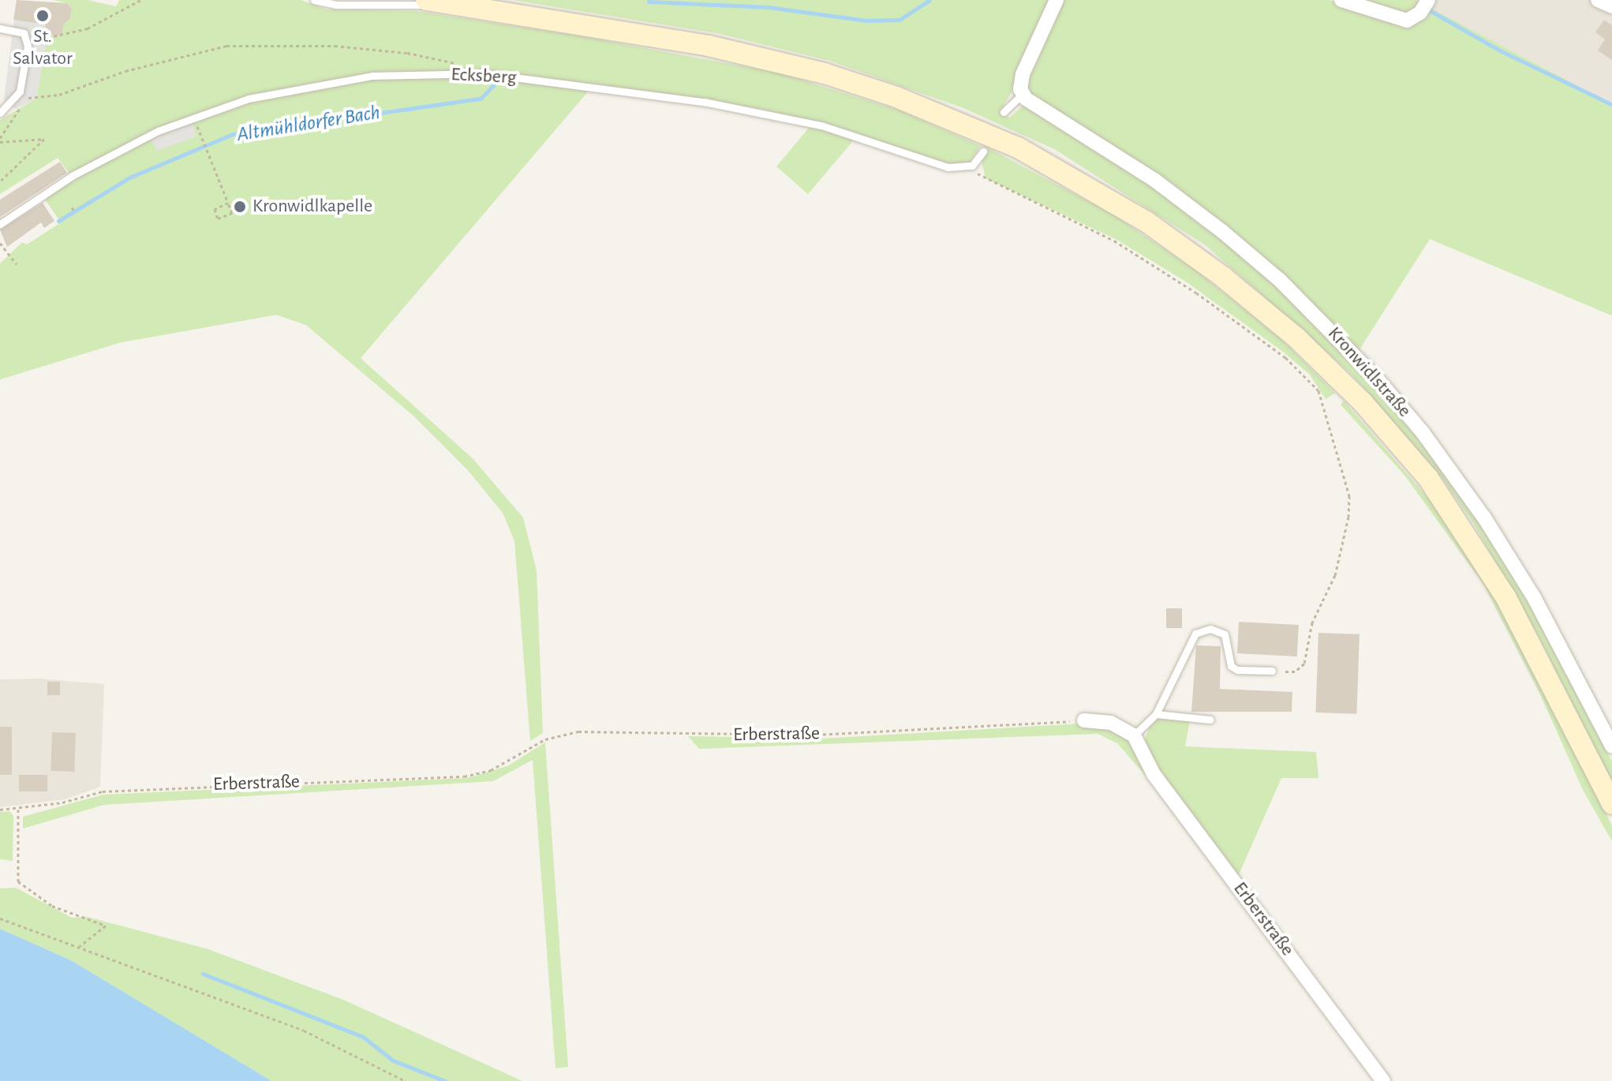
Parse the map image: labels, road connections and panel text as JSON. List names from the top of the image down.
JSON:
{
  "streets": {
    "street": ["Kronwidlstraße", "Erberstraße"],
    "lane": ["Ecksberg"]
  },
  "water": ["Altmühldorfer Bach"],
  "places": ["St. Salvator", "Kronwidlkapelle"]
}
